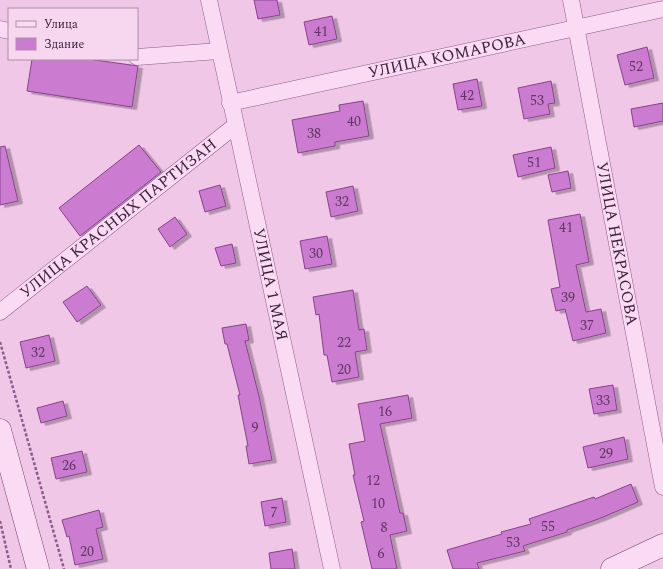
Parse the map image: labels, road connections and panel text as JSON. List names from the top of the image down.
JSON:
{
  "streets": {
    "street": [
      "УЛИЦА КОМАРОВА",
      "УЛИЦА КРАСНЫХ ПАРТИЗАН",
      "УЛИЦА НЕКРАСОВА",
      "УЛИЦА 1 МАЯ"
    ]
  },
  "crossings": [
    ["УЛИЦА КОМАРОВА", "УЛИЦА НЕКРАСОВА"],
    ["УЛИЦА КОМАРОВА", "УЛИЦА 1 МАЯ"],
    ["УЛИЦА КРАСНЫХ ПАРТИЗАН", "УЛИЦА 1 МАЯ"]
  ],
  "house_numbers": [
    "41",
    "52",
    "42",
    "53",
    "40",
    "38",
    "51",
    "32",
    "41",
    "30",
    "39",
    "37",
    "22",
    "32",
    "20",
    "33",
    "16",
    "9",
    "29",
    "26",
    "12",
    "10",
    "7",
    "55",
    "8",
    "53",
    "20",
    "6"
  ],
  "legend": ["Улица", "Здание"]
}
